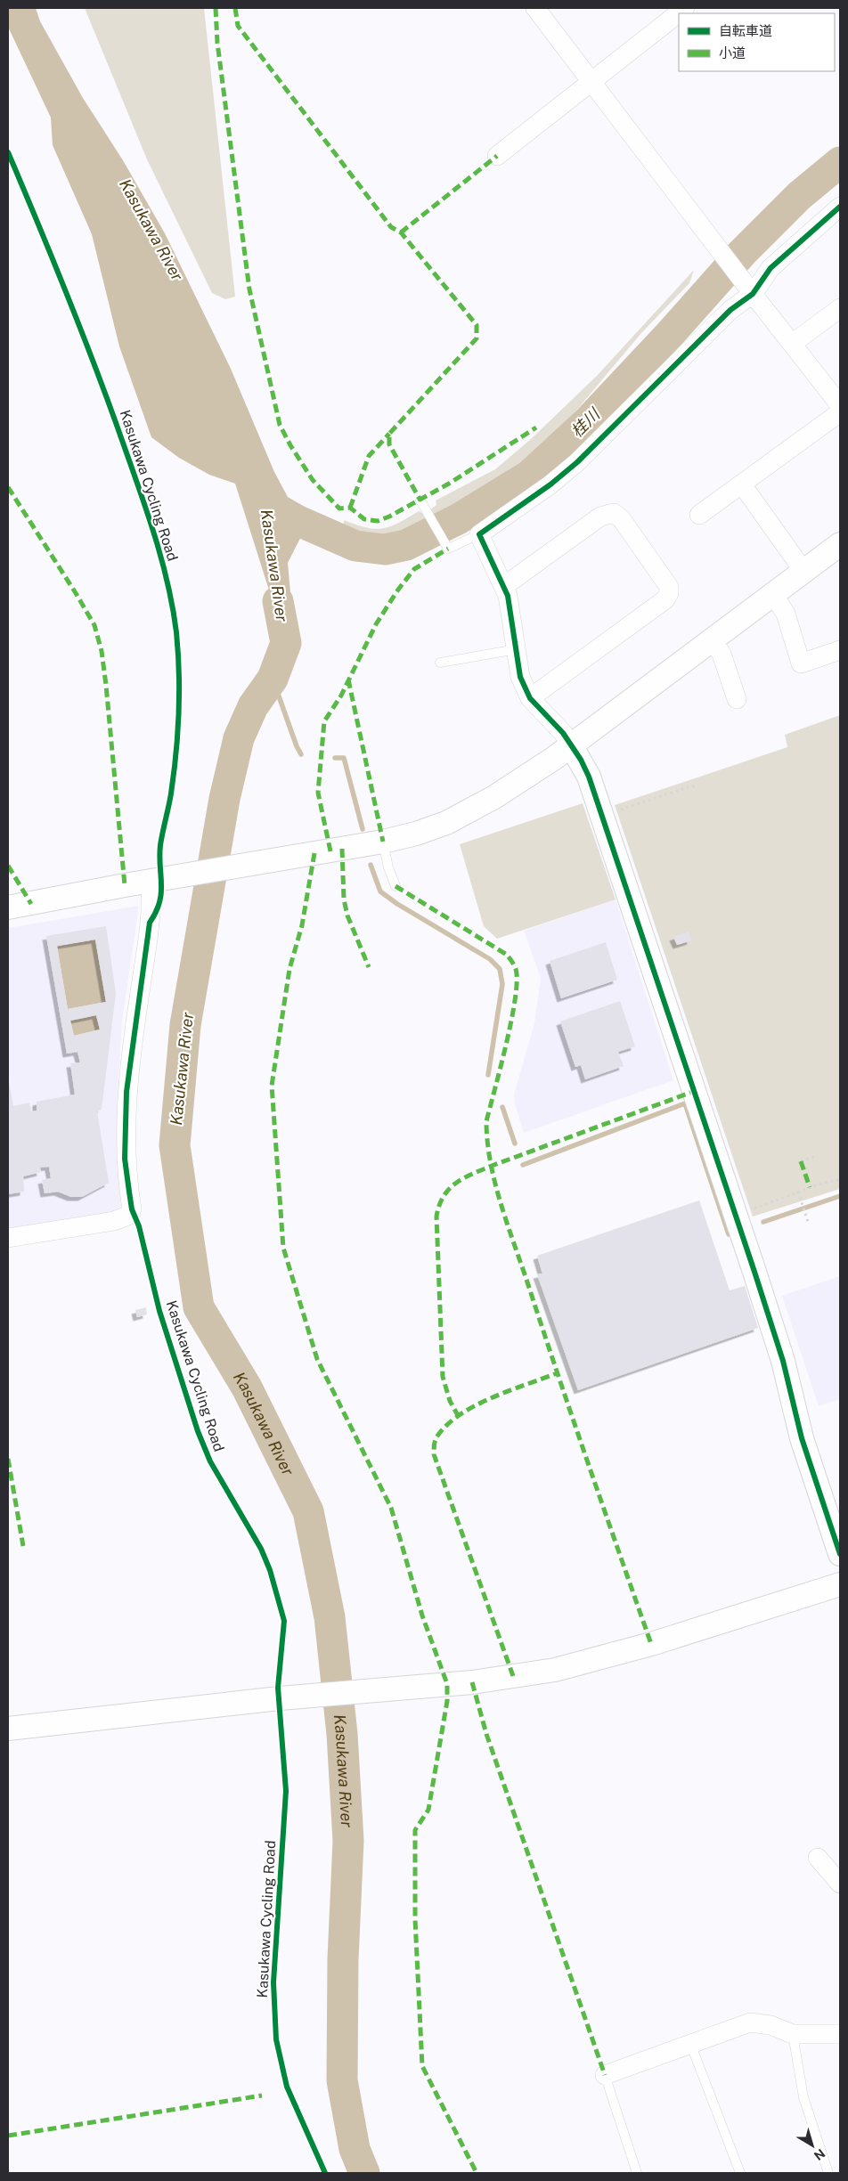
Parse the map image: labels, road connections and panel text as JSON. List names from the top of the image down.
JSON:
{
  "streets": {
    "cycle path": ["Kasukawa Cycling Road"]
  },
  "water": ["Kasukawa River", "桂川"],
  "legend": ["自転車道", "小道"],
  "north": "bottom right"
}
